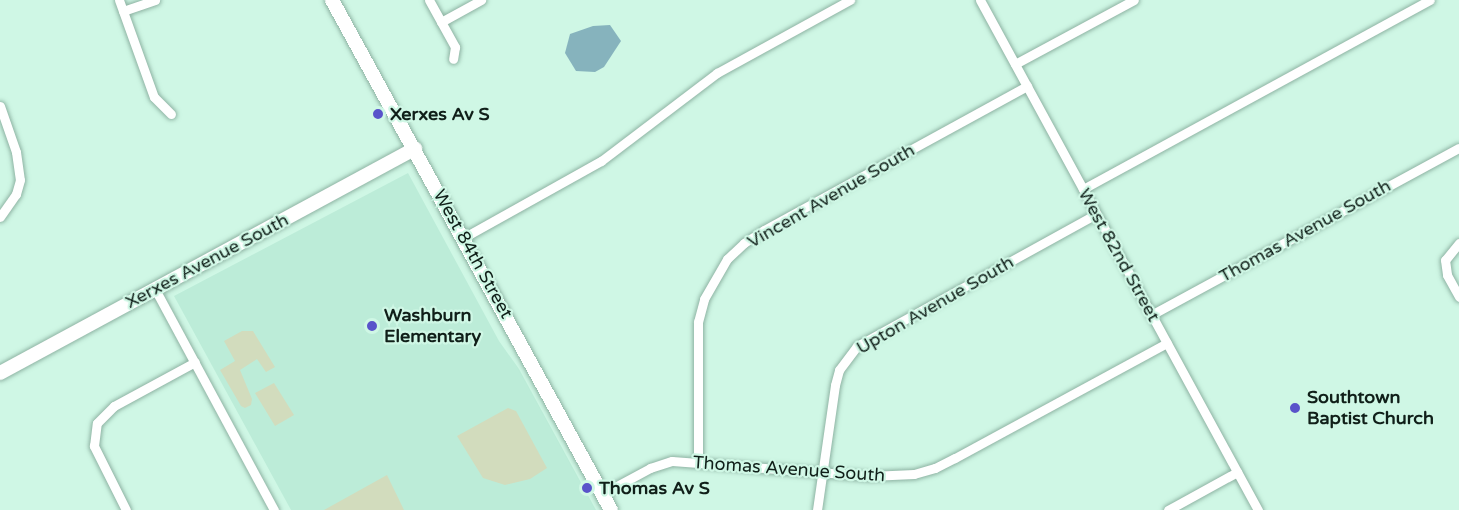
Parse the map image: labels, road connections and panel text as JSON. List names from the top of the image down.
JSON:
{
  "streets": {
    "street": [
      "Vincent Avenue South",
      "Thomas Avenue South",
      "West 84th Street",
      "West 82nd Street",
      "Xerxes Avenue South",
      "Upton Avenue South"
    ]
  },
  "crossings": [
    ["Vincent Avenue South", "Thomas Avenue South"],
    ["Vincent Avenue South", "West 82nd Street"],
    ["Thomas Avenue South", "West 84th Street"],
    ["Thomas Avenue South", "West 82nd Street"],
    ["Thomas Avenue South", "Upton Avenue South"],
    ["West 84th Street", "Xerxes Avenue South"],
    ["West 82nd Street", "Upton Avenue South"]
  ],
  "places": [
    "Xerxes Av S",
    "Washburn Elementary",
    "Southtown Baptist Church",
    "Thomas Av S"
  ]
}
